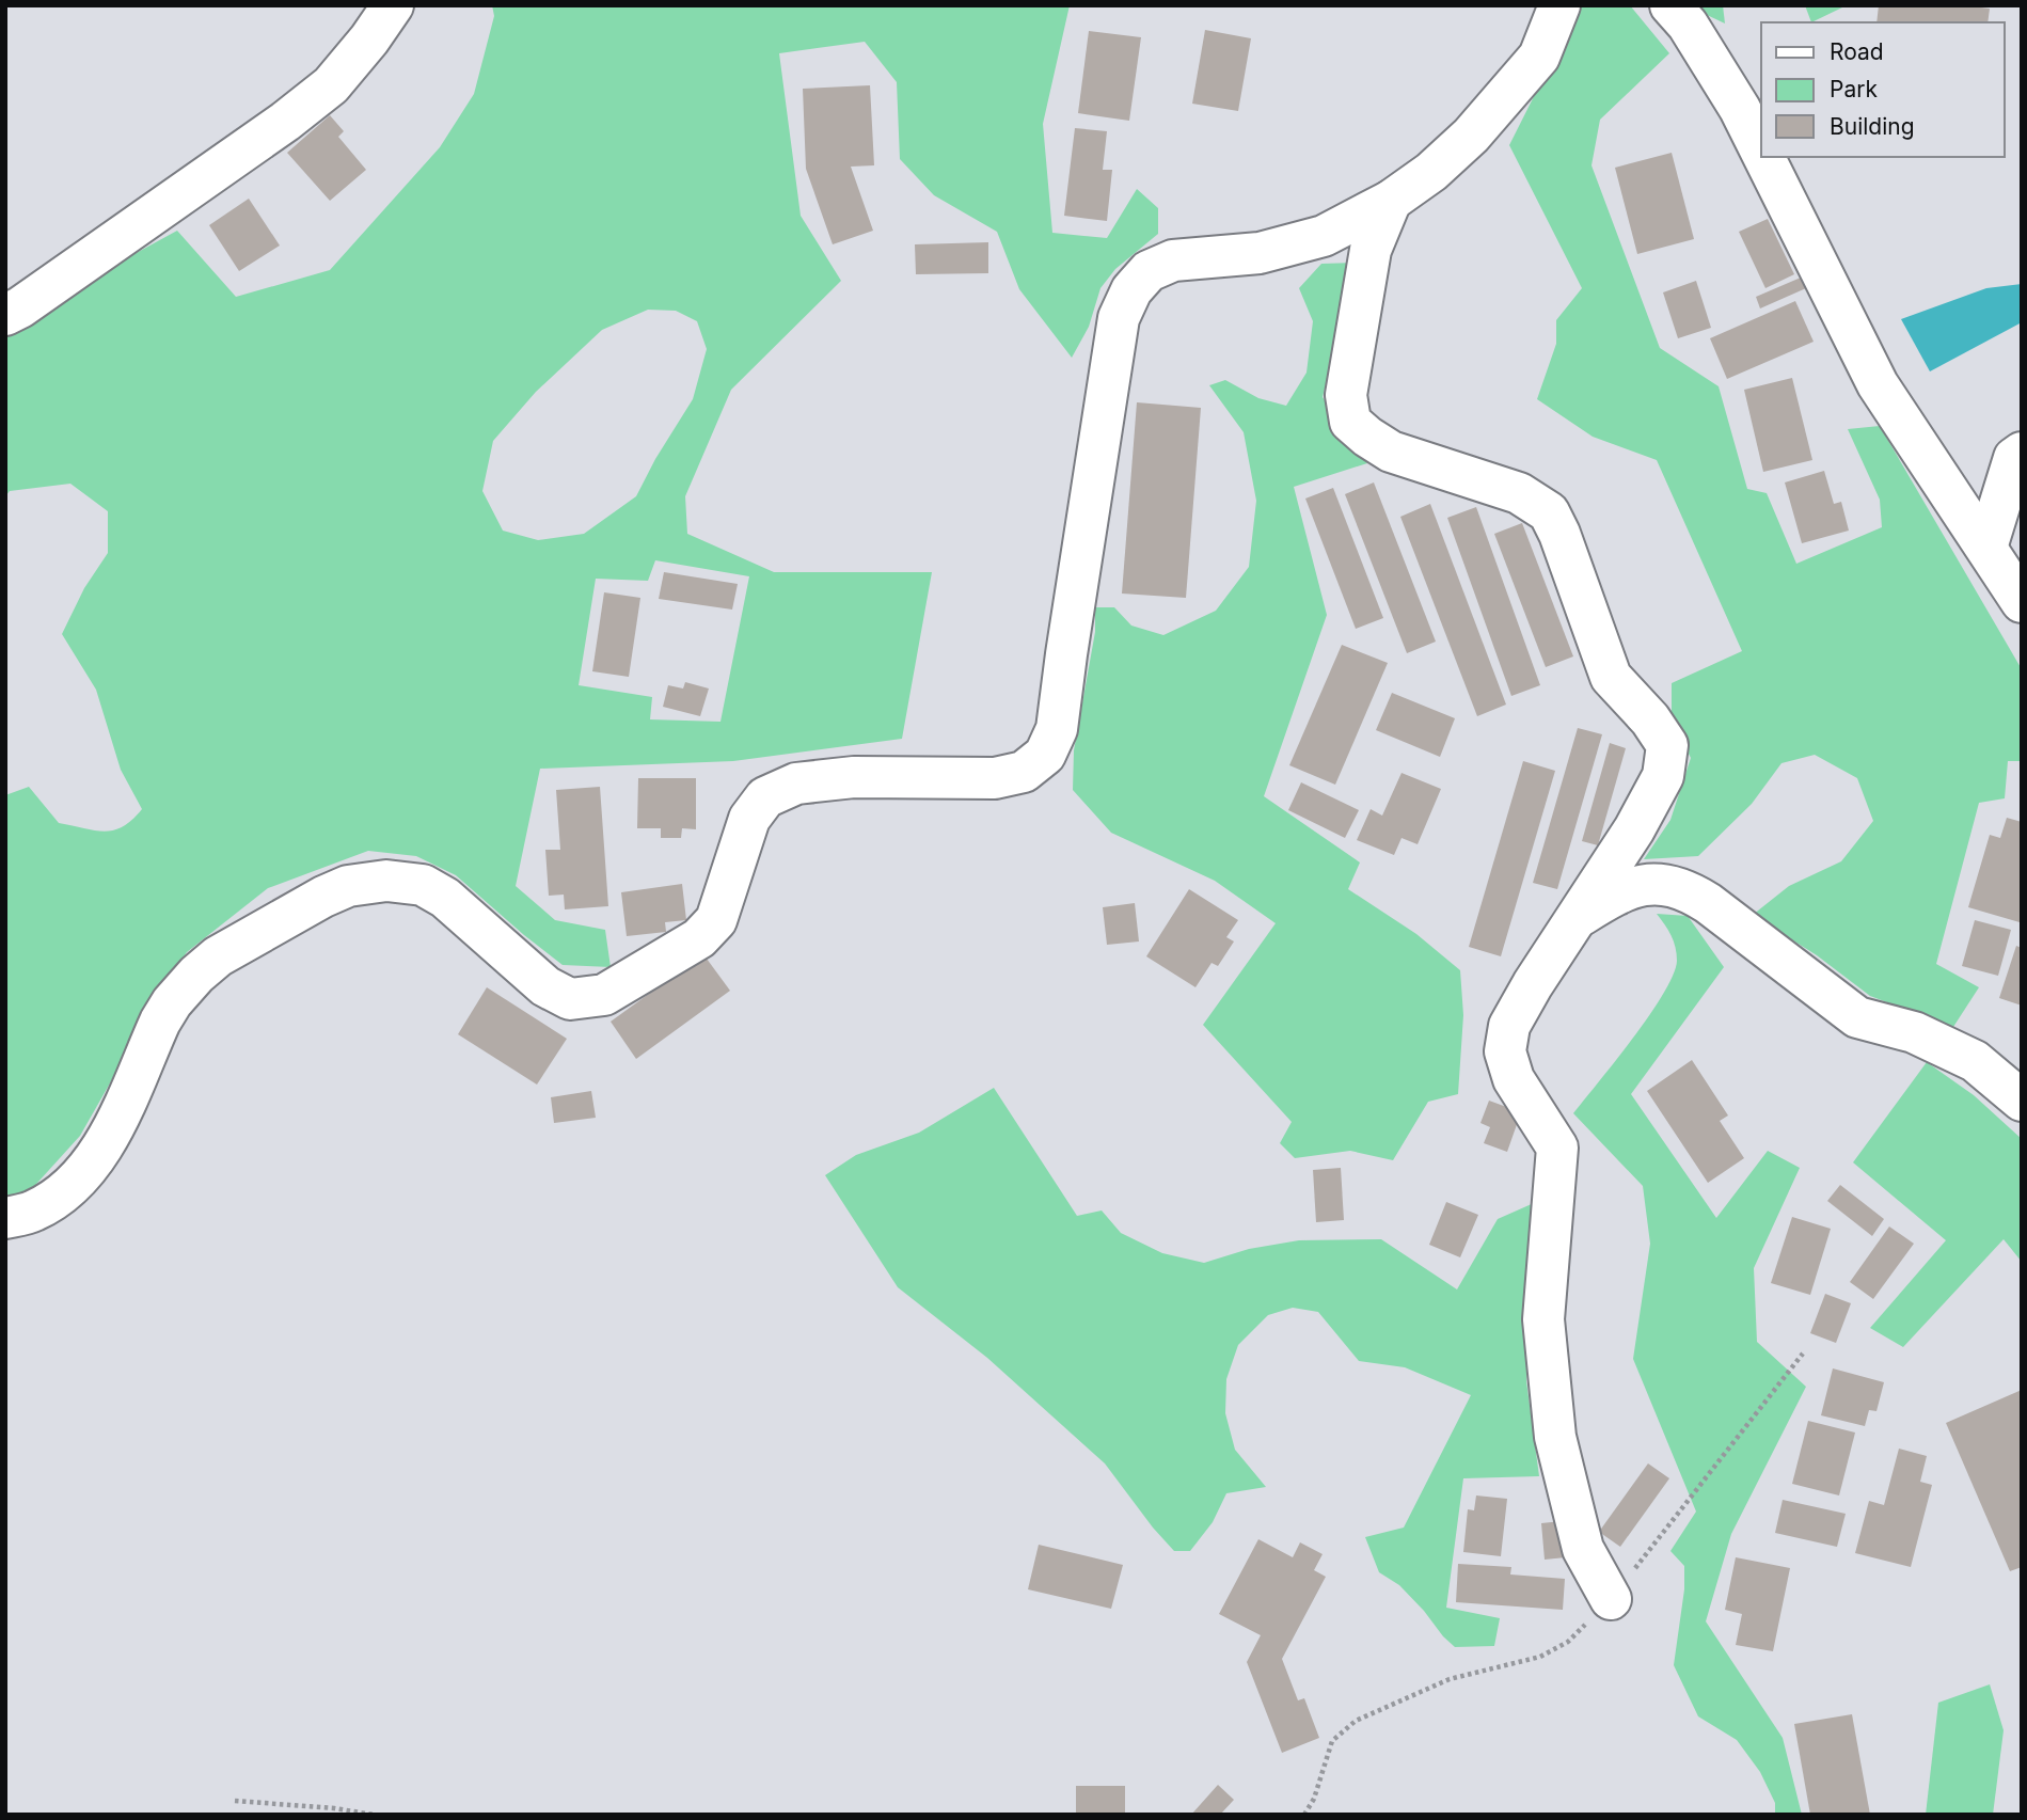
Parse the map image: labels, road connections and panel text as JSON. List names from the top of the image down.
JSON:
{
  "legend": ["Road", "Park", "Building"]
}
